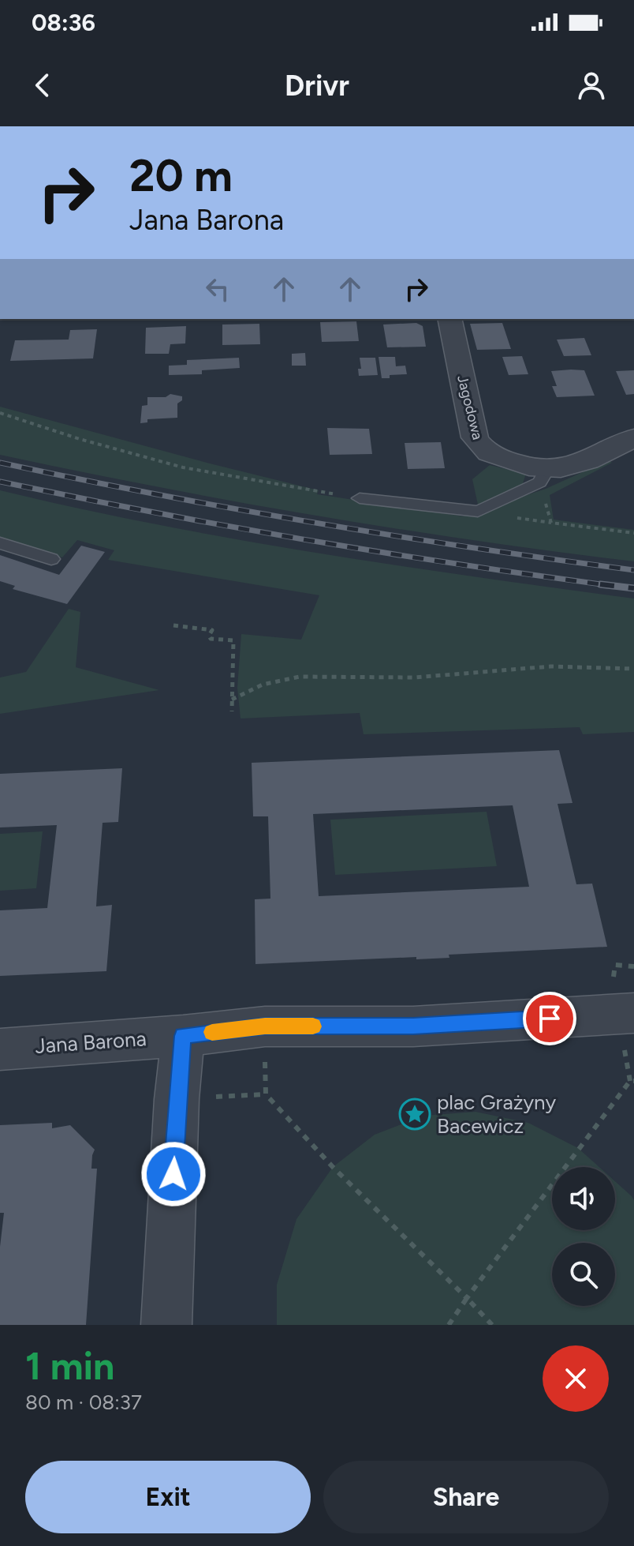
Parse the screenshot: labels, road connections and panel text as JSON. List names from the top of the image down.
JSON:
{
  "streets": {
    "street": ["Jagodowa", "Jana Barona"]
  },
  "places": {
    "place": ["plac Grażyny Bacewicz"]
  },
  "page": {
    "status": "08:36",
    "header": "Drivr",
    "turn": ["20 m", "Jana Barona"],
    "heading": ["1 min", "80 m · 08:37"],
    "buttons": ["Exit", "Share"]
  }
}
